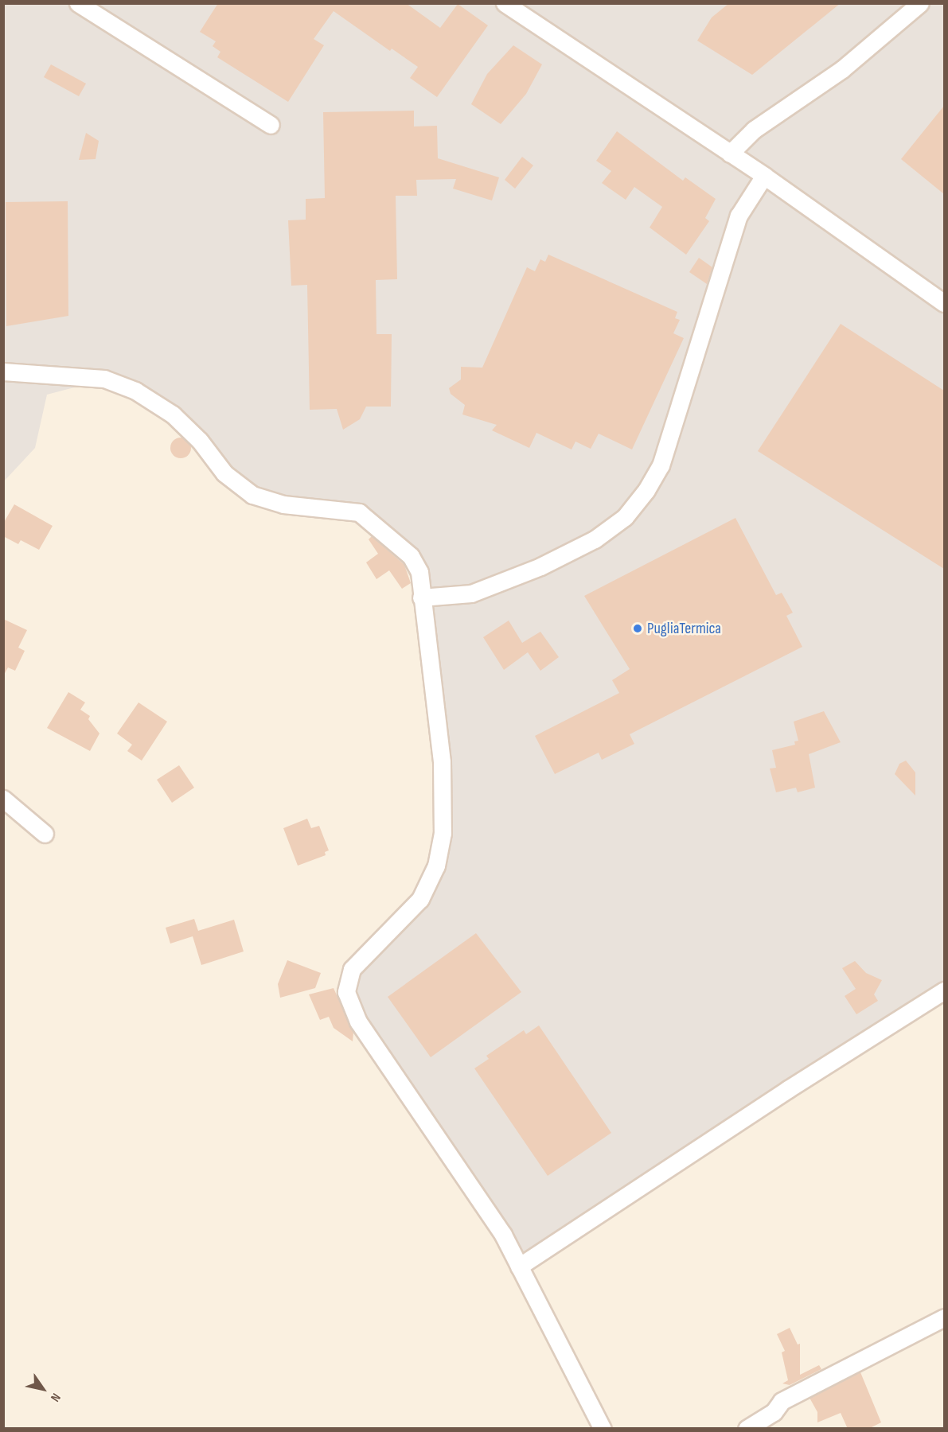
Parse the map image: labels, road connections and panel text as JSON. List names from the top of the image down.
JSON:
{
  "places": ["PugliaTermica"],
  "north": "bottom right"
}
